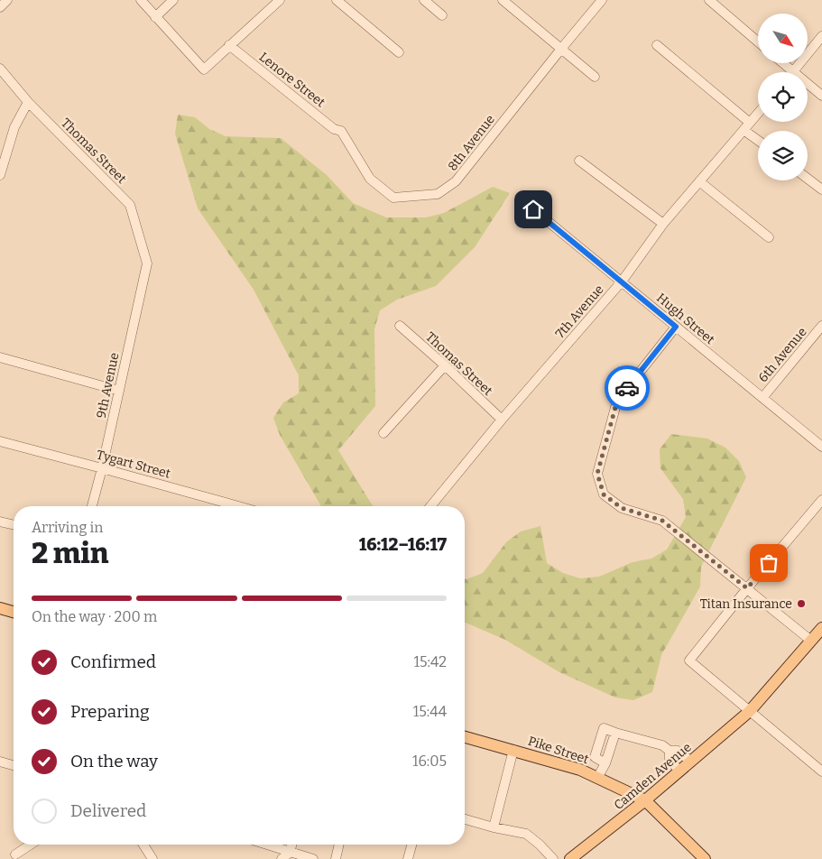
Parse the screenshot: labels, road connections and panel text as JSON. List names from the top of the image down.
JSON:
{
  "streets": {
    "main road": ["Pike Street", "Camden Avenue"],
    "street": [
      "Lenore Street",
      "8th Avenue",
      "Thomas Street",
      "7th Avenue",
      "Hugh Street",
      "6th Avenue",
      "9th Avenue",
      "Tygart Street"
    ]
  },
  "crossings": [
    ["Lenore Street", "8th Avenue"],
    ["Thomas Street", "7th Avenue"],
    ["Thomas Street", "9th Avenue"],
    ["7th Avenue", "Hugh Street"],
    ["Hugh Street", "6th Avenue"],
    ["9th Avenue", "Tygart Street"],
    ["Pike Street", "Camden Avenue"]
  ],
  "places": ["Titan Insurance"],
  "north": "bottom right",
  "page": {
    "heading": ["2 min", "Arriving in", "16:12–16:17"],
    "bar": "On the way · 200 m",
    "list": [
      ["Confirmed", "15:42"],
      ["Preparing", "15:44"],
      ["On the way", "16:05"],
      "Delivered"
    ]
  }
}
